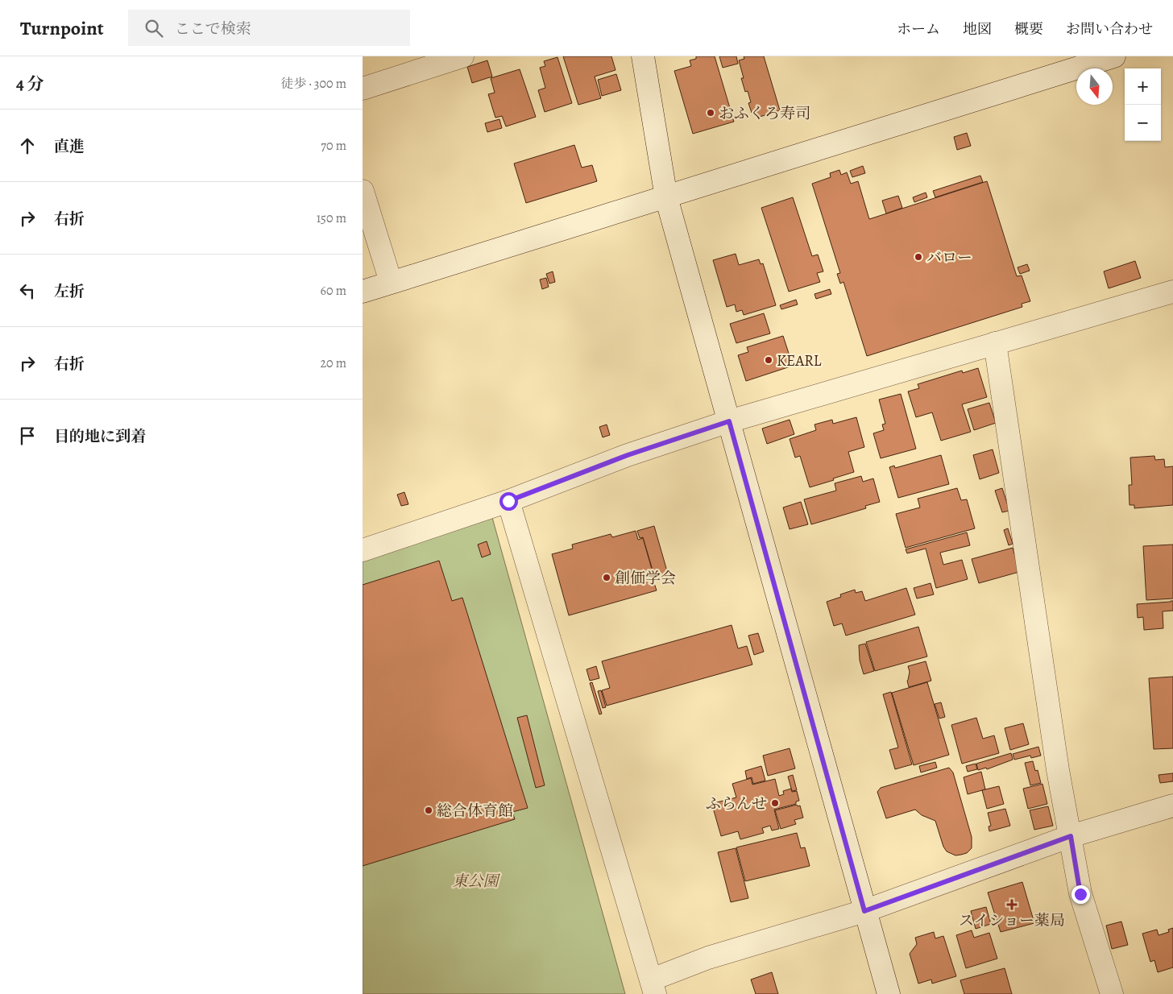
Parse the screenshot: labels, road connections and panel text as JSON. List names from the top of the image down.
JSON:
{
  "parks": ["東公園"],
  "places": {
    "other": [
      "おふくろ寿司",
      "バロー",
      "KEARL",
      "創価学会",
      "ふらんせ",
      "総合体育館"
    ],
    "health": ["スイショー薬局"]
  },
  "north": "bottom",
  "page": {
    "header": "Turnpoint",
    "search": "ここで検索",
    "nav": [
      "ホーム",
      "地図",
      "概要",
      "お問い合わせ"
    ],
    "heading": ["4 分", "徒歩 · 300 m"],
    "map_buttons": ["+", "−"],
    "list": [
      ["直進", "70 m"],
      ["右折", "150 m"],
      ["左折", "60 m"],
      ["右折", "20 m"],
      "目的地に到着"
    ]
  }
}
